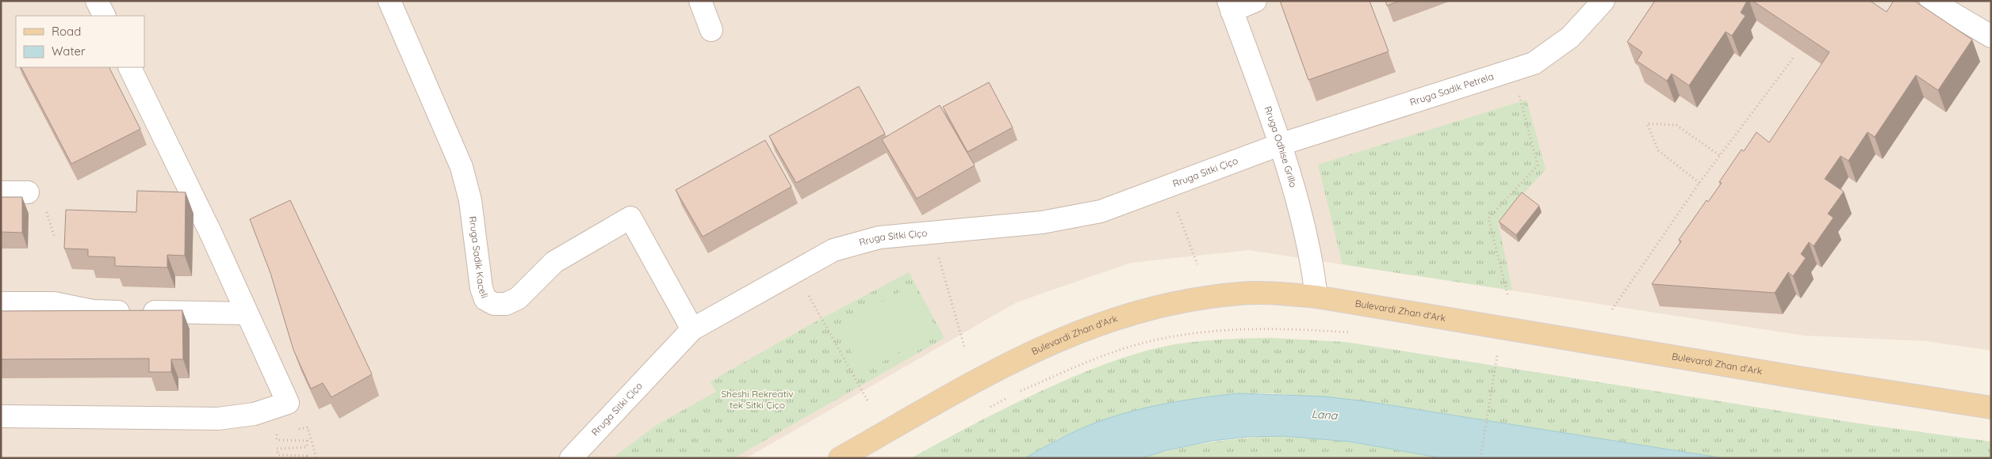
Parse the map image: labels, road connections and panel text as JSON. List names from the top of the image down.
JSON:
{
  "streets": {
    "main road": ["Bulevardi Zhan d'Ark"],
    "street": [
      "Rruga Sadik Petrela",
      "Rruga Odhise Grillo",
      "Rruga Sitki Çiço",
      "Rruga Sadik Kaceli"
    ]
  },
  "crossings": [
    ["Rruga Sadik Petrela", "Rruga Odhise Grillo"],
    ["Rruga Sadik Petrela", "Rruga Sitki Çiço"],
    ["Rruga Odhise Grillo", "Rruga Sitki Çiço"],
    ["Rruga Odhise Grillo", "Bulevardi Zhan d'Ark"],
    ["Rruga Sitki Çiço", "Rruga Sadik Kaceli"]
  ],
  "water": ["Lana"],
  "parks": ["Sheshi Rekreativ tek Sitki Çiço"],
  "legend": ["Road", "Water"]
}
